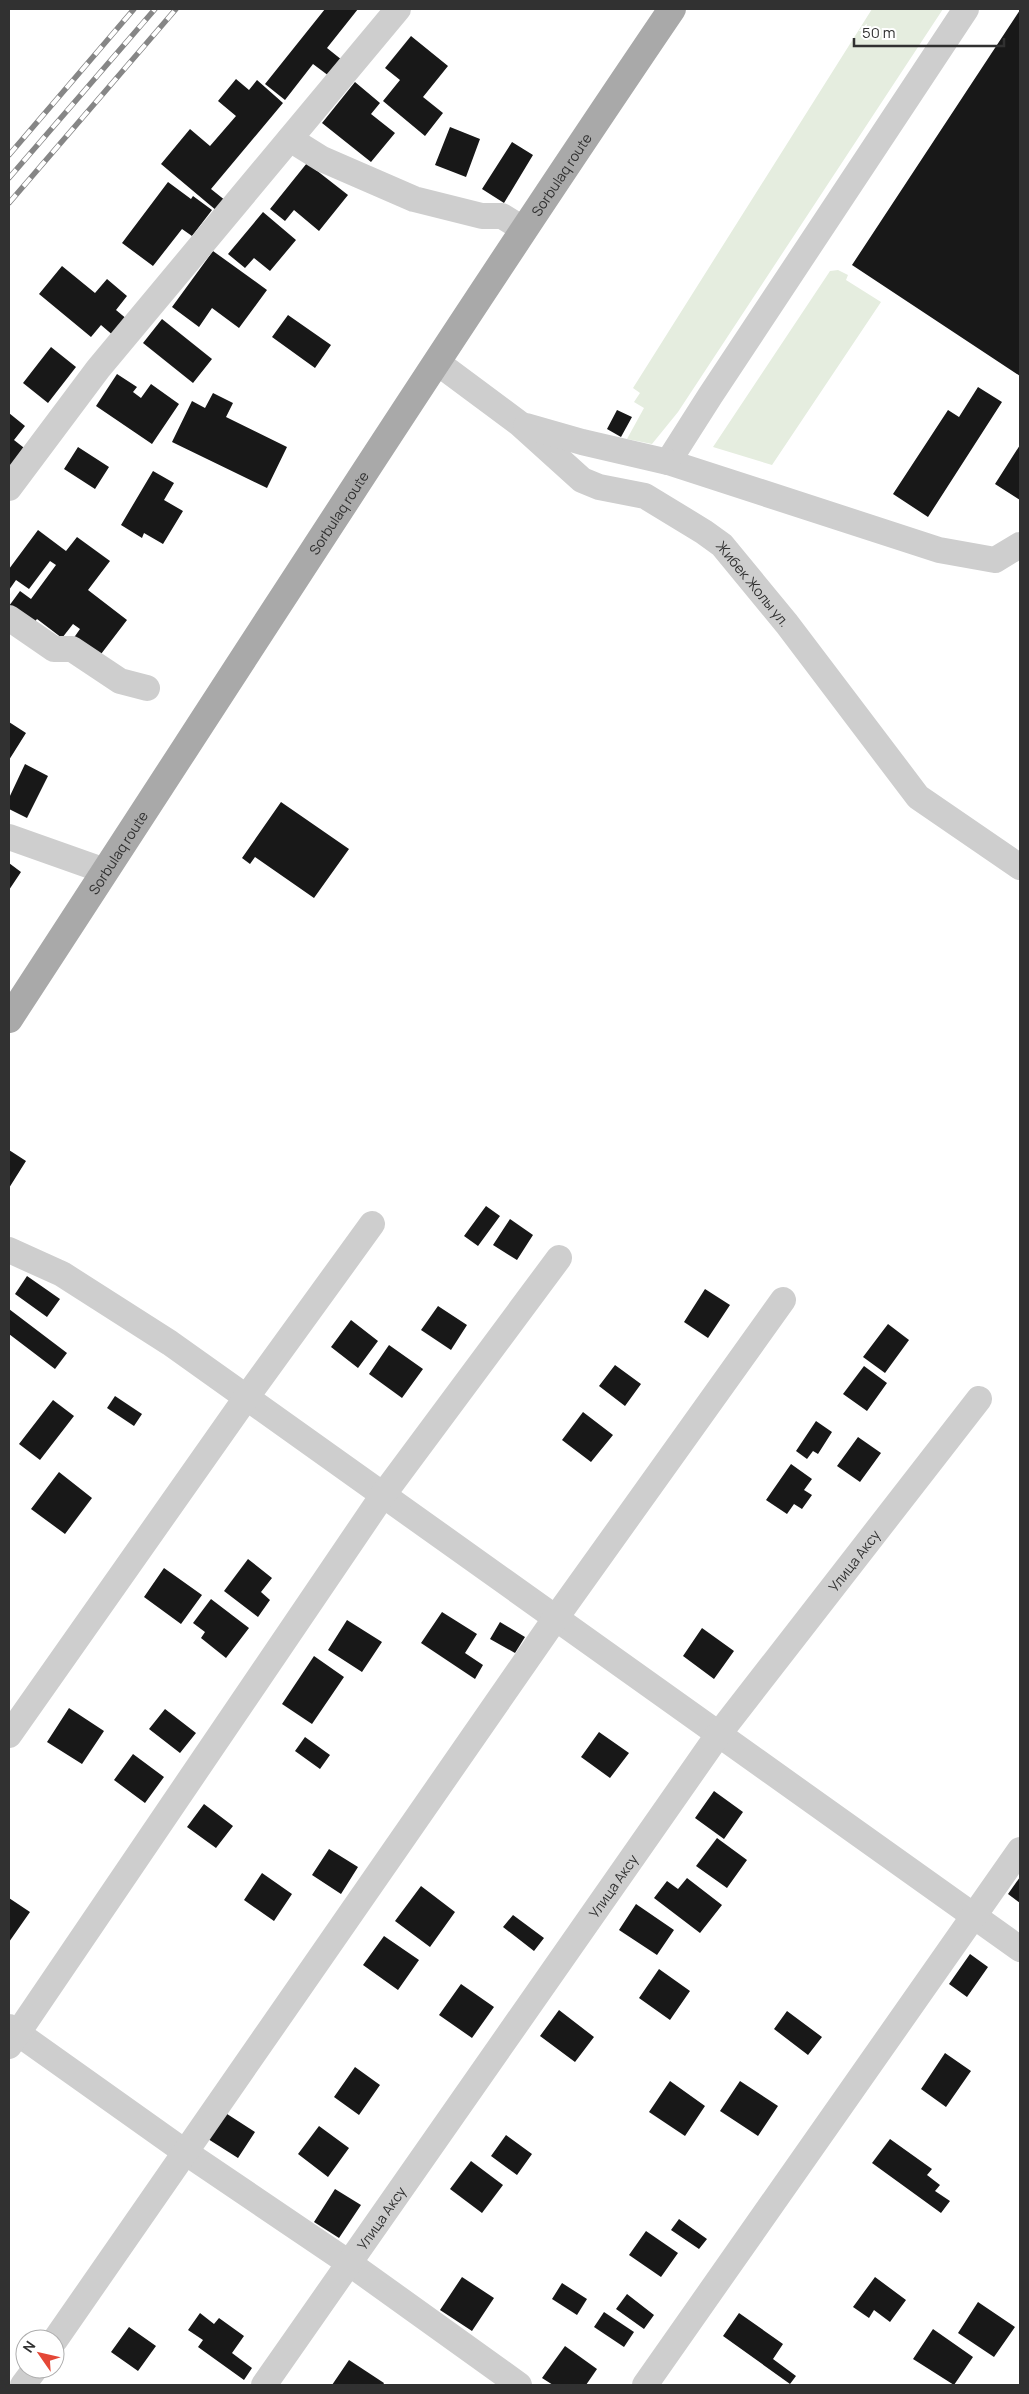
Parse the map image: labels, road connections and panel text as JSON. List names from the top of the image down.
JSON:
{
  "streets": {
    "main road": ["Sorbulaq route"],
    "street": ["Жибек Жолы ул.", "Улица Аксу"]
  },
  "crossings": [
    ["Sorbulaq route", "Жибек Жолы ул."]
  ],
  "scale_bar": "50 m",
  "north": "top left"
}
